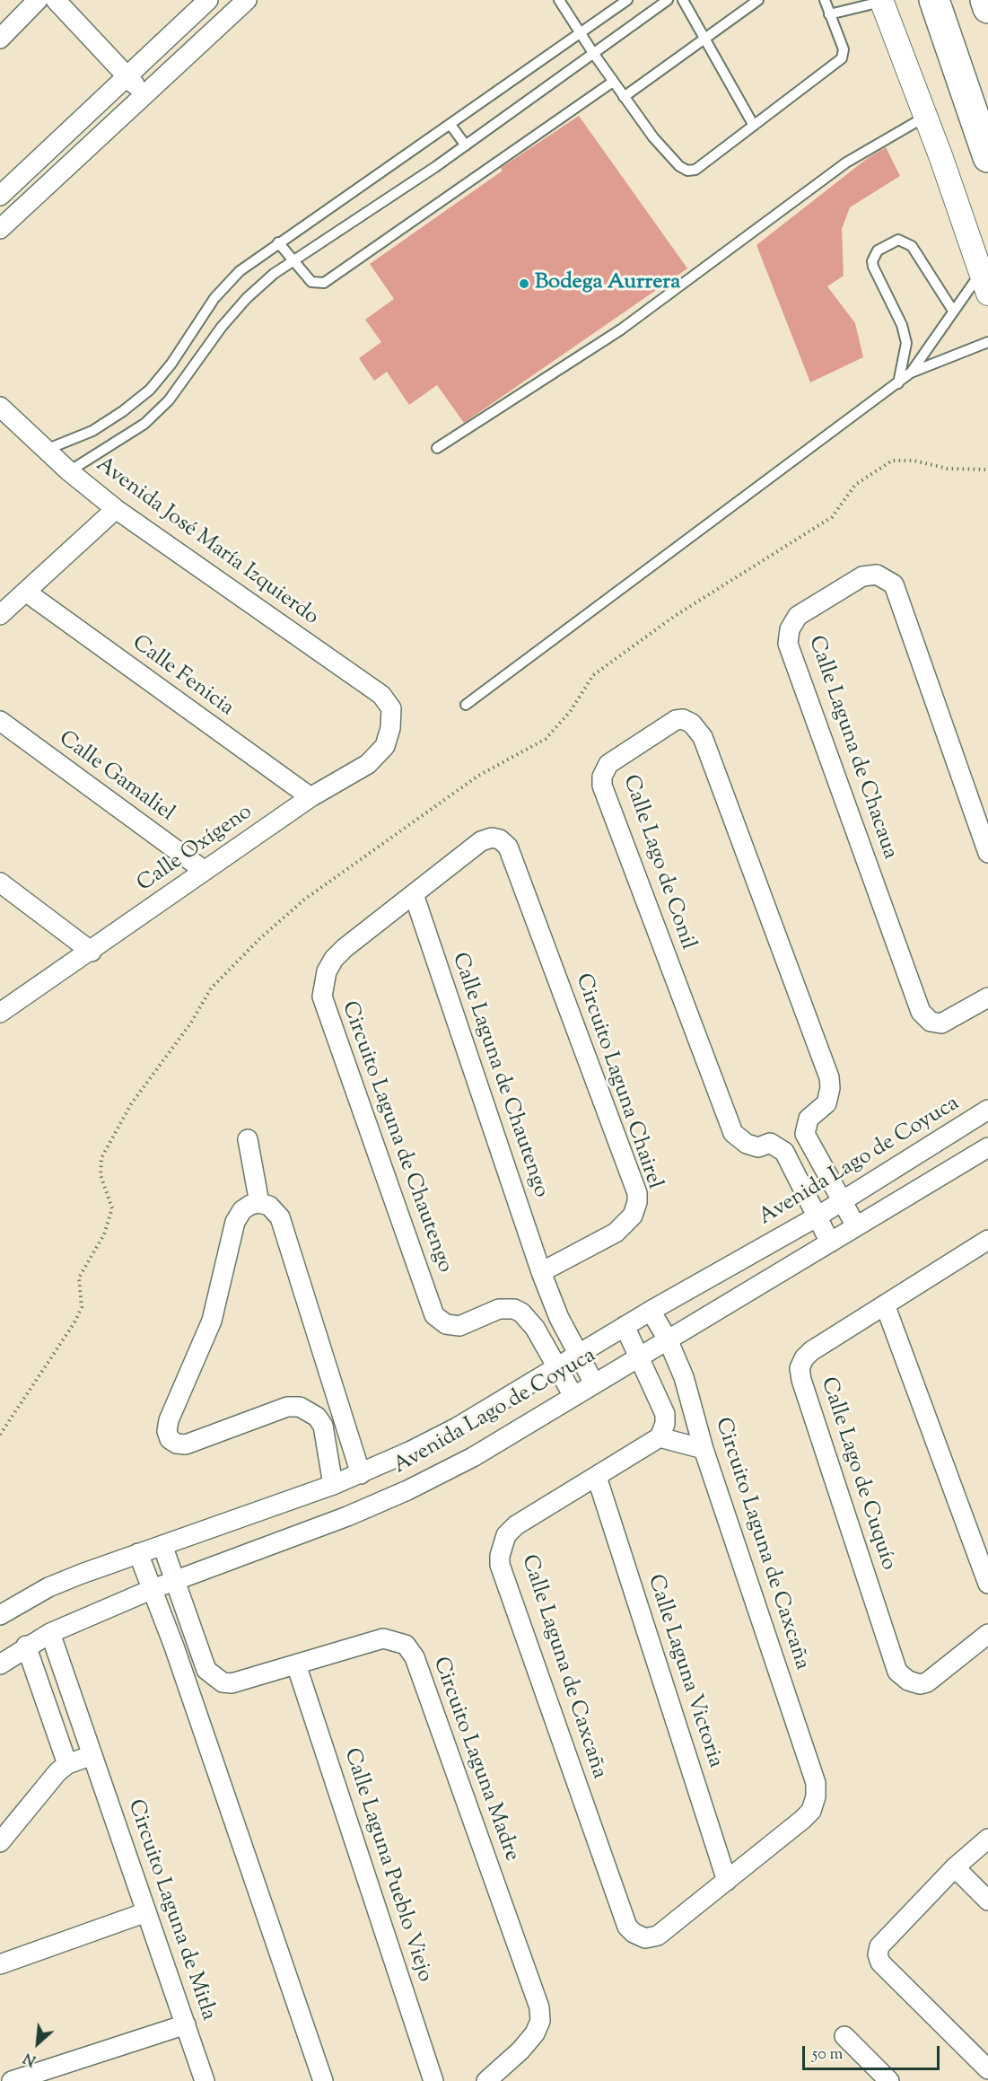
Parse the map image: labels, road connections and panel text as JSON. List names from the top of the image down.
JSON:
{
  "streets": {
    "street": [
      "Avenida José María Izquierdo",
      "Calle Fenicia",
      "Calle Laguna de Chacaua",
      "Calle Gamaliel",
      "Calle Oxígeno",
      "Calle Lago de Conil",
      "Calle Laguna de Chautengo",
      "Circuito Laguna Chairel",
      "Circuito Laguna de Chautengo",
      "Avenida Lago de Coyuca",
      "Calle Lago de Cuquío",
      "Circuito Laguna de Caxcaña",
      "Calle Laguna de Caxcaña",
      "Calle Laguna Victoria",
      "Circuito Laguna Madre",
      "Calle Laguna Pueblo Viejo",
      "Circuito Laguna de Mitla"
    ]
  },
  "crossings": [
    ["Avenida José María Izquierdo", "Calle Oxígeno"],
    ["Calle Fenicia", "Calle Oxígeno"],
    ["Calle Gamaliel", "Calle Oxígeno"],
    ["Calle Lago de Conil", "Avenida Lago de Coyuca"],
    ["Calle Laguna de Chautengo", "Circuito Laguna Chairel"],
    ["Calle Laguna de Chautengo", "Circuito Laguna de Chautengo"],
    ["Circuito Laguna Chairel", "Circuito Laguna de Chautengo"],
    ["Circuito Laguna de Chautengo", "Avenida Lago de Coyuca"],
    ["Avenida Lago de Coyuca", "Circuito Laguna de Caxcaña"],
    ["Avenida Lago de Coyuca", "Circuito Laguna Madre"],
    ["Avenida Lago de Coyuca", "Circuito Laguna de Mitla"],
    ["Circuito Laguna de Caxcaña", "Calle Laguna de Caxcaña"],
    ["Circuito Laguna de Caxcaña", "Calle Laguna Victoria"],
    ["Calle Laguna de Caxcaña", "Calle Laguna Victoria"],
    ["Circuito Laguna Madre", "Calle Laguna Pueblo Viejo"]
  ],
  "places": ["Bodega Aurrera"],
  "scale_bar": "50 m",
  "north": "bottom left"
}
